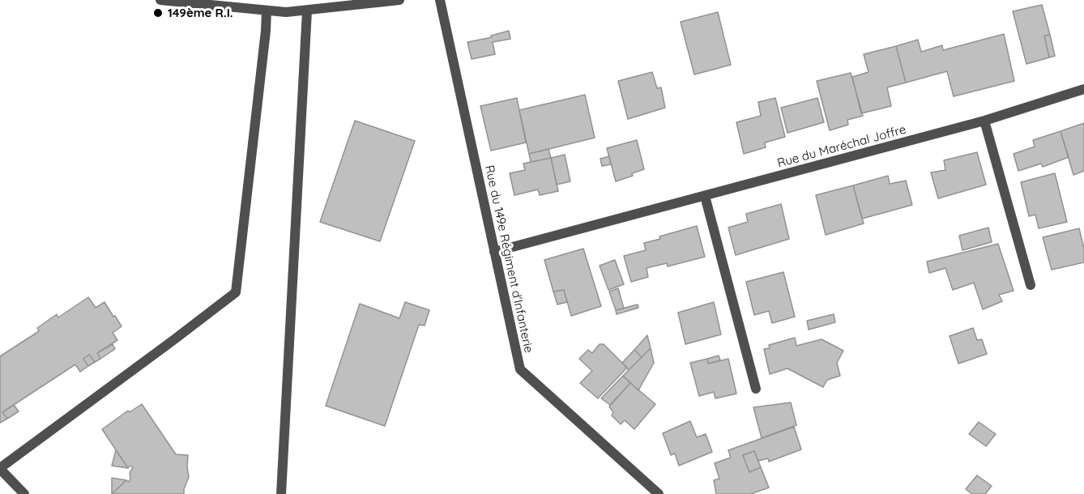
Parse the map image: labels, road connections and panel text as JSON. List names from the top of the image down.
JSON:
{
  "streets": {
    "street": ["Rue du Maréchal Joffre", "Rue du 149e Régiment d'Infanterie"]
  },
  "crossings": [
    ["Rue du Maréchal Joffre", "Rue du 149e Régiment d'Infanterie"]
  ],
  "places": ["149ème R.I."]
}
